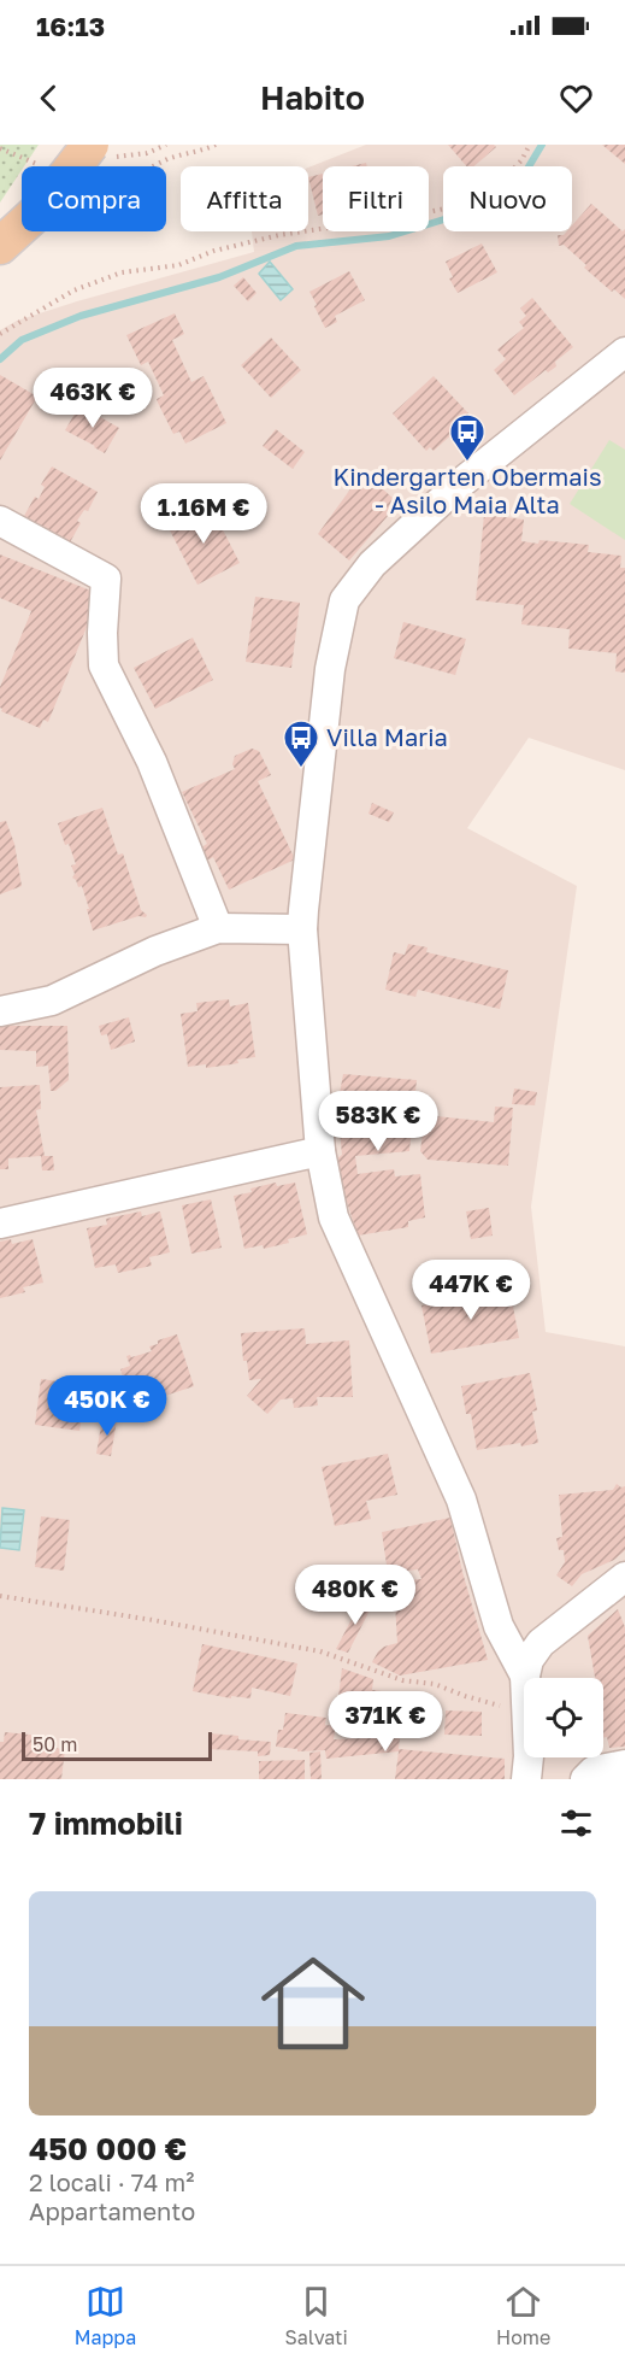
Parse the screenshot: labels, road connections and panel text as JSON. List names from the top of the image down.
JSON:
{
  "places": {
    "bus stop": ["Kindergarten Obermais - Asilo Maia Alta", "Villa Maria"]
  },
  "scale_bar": "50 m",
  "page": {
    "status": "16:13",
    "header": "Habito",
    "chip": [
      "Compra",
      "Affitta",
      "Filtri",
      "Nuovo"
    ],
    "price": [
      "463K €",
      "1.16M €",
      "583K €",
      "447K €",
      "450K €",
      "480K €",
      "371K €"
    ],
    "scale": "50 m",
    "heading": "7 immobili",
    "list": [
      {
        "name": "450 000 €",
        "note": "2 locali · 74 m² · Appartamento"
      }
    ],
    "tabs": ["Mappa", "Salvati", "Home"]
  }
}
